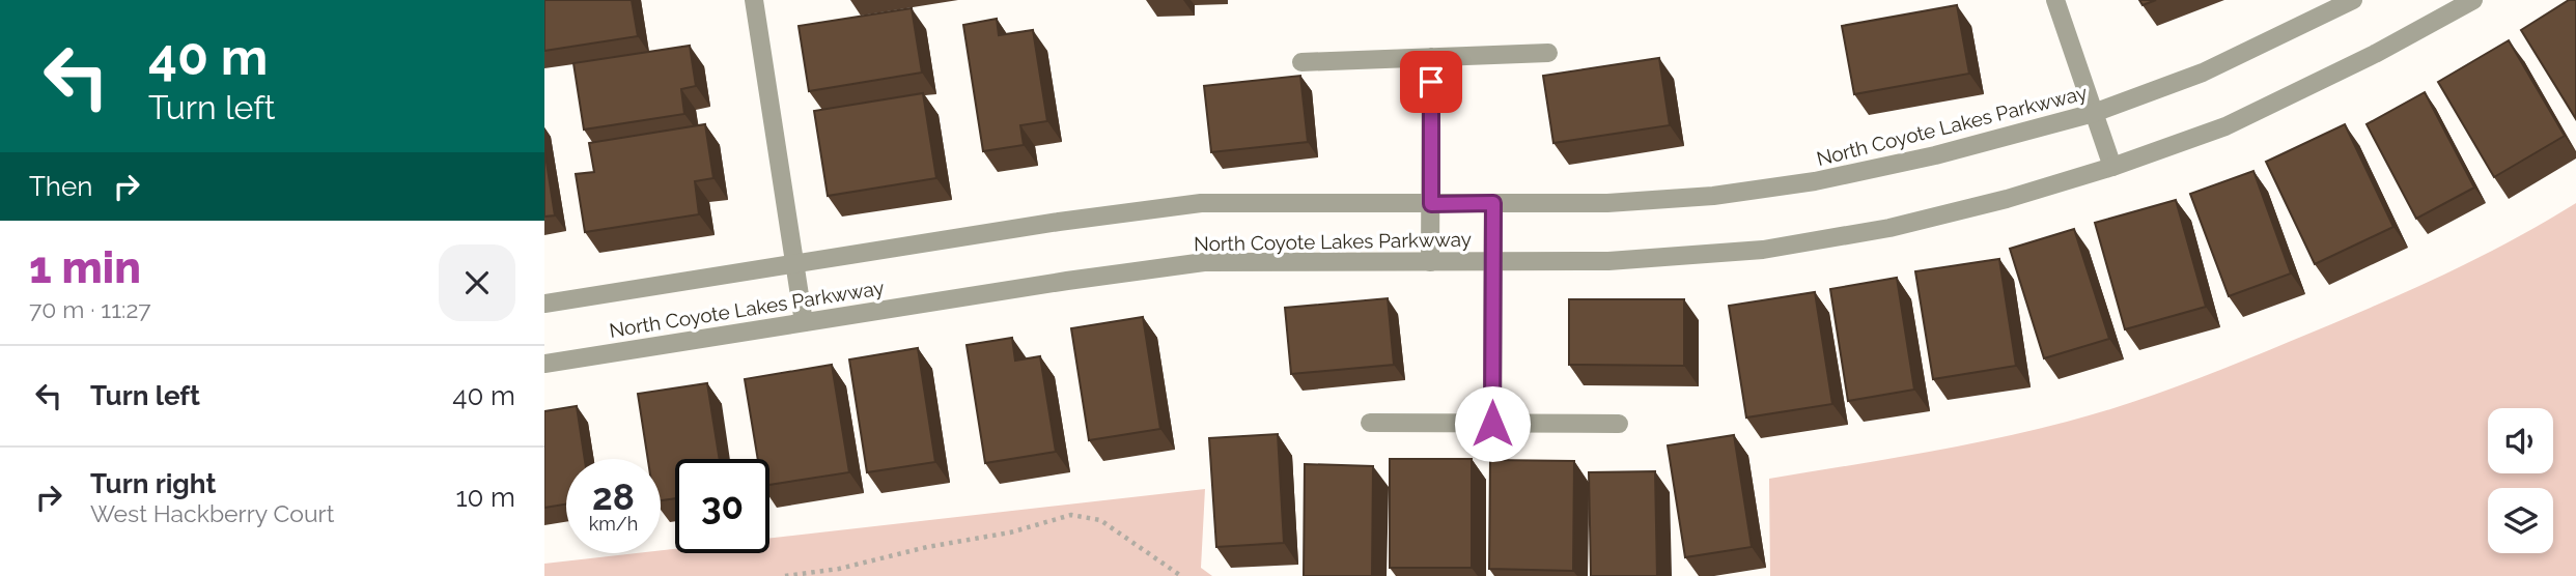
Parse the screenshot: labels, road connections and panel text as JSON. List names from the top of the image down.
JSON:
{
  "streets": {
    "street": ["North Coyote Lakes Parkwway"]
  },
  "page": {
    "turn": ["40 m", "Turn left"],
    "then": "Then",
    "heading": ["1 min", "70 m · 11:27"],
    "list": [
      {
        "name": "Turn left",
        "value": "40 m"
      },
      {
        "name": "Turn right",
        "note": "West Hackberry Court",
        "value": "10 m"
      }
    ],
    "speed": "28 km/h",
    "limit": "30"
  }
}
